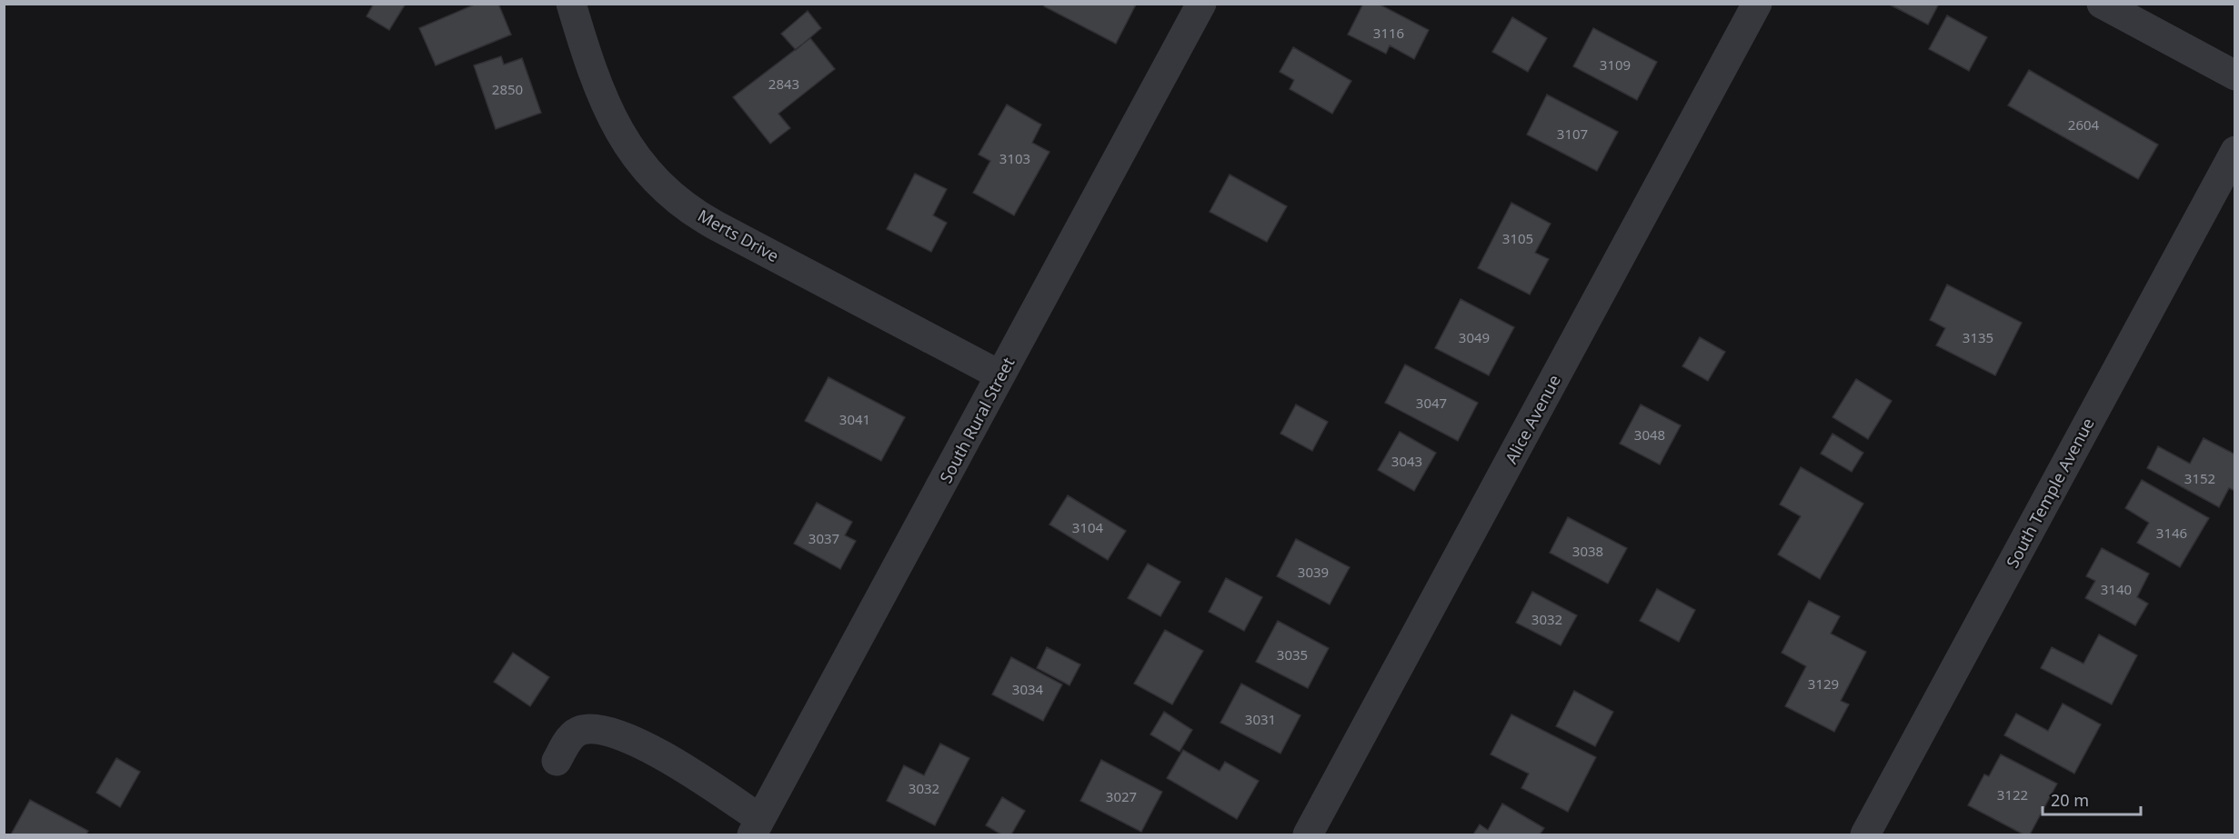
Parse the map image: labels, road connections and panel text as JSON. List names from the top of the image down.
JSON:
{
  "streets": {
    "street": [
      "Merts Drive",
      "Alice Avenue",
      "South Rural Street",
      "South Temple Avenue"
    ]
  },
  "crossings": [
    ["Merts Drive", "South Rural Street"]
  ],
  "house_numbers": [
    "3116",
    "3109",
    "2843",
    "2850",
    "2604",
    "3107",
    "3103",
    "3105",
    "3049",
    "3135",
    "3047",
    "3041",
    "3048",
    "3043",
    "3152",
    "3104",
    "3146",
    "3037",
    "3038",
    "3039",
    "3140",
    "3032",
    "3035",
    "3129",
    "3034",
    "3031",
    "3032",
    "3122",
    "3027"
  ],
  "scale_bar": "20 m"
}
